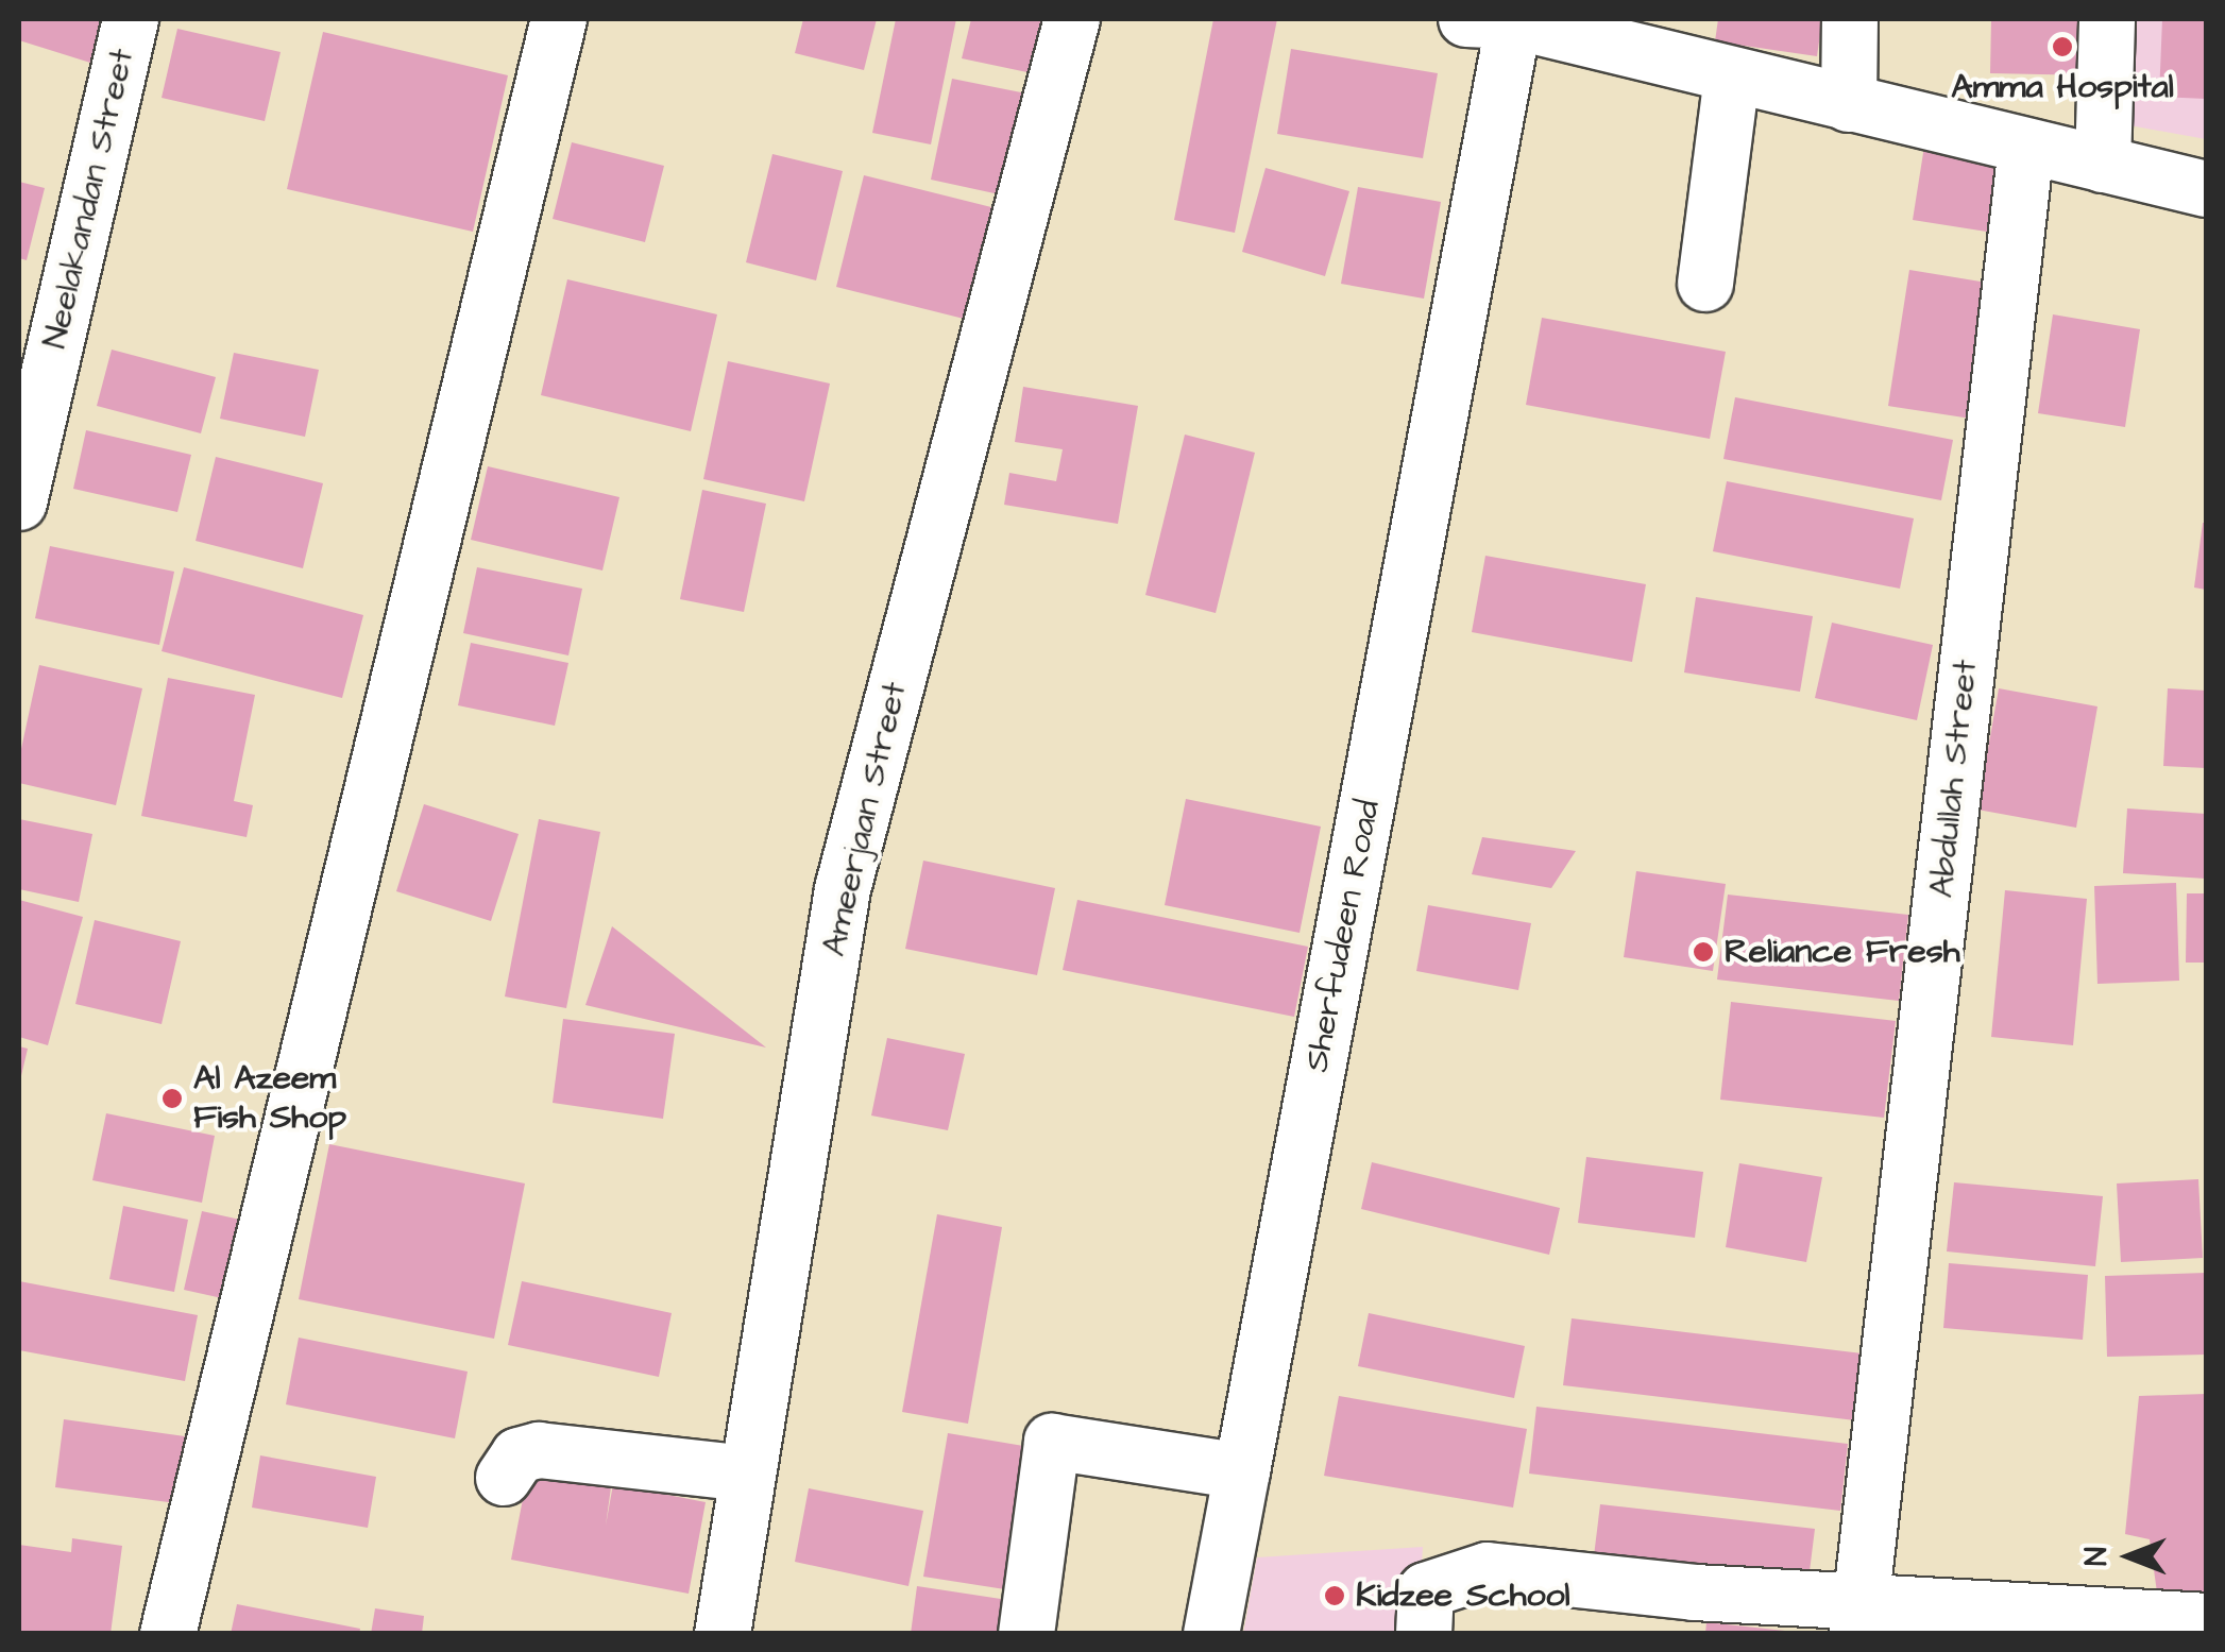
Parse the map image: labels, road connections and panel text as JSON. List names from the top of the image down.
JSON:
{
  "streets": {
    "street": [
      "Neelakandan Street",
      "Abdullah Street",
      "Ameerjaan Street",
      "Sherfudeen Road"
    ]
  },
  "places": [
    "Amma Hospital",
    "Reliance Fresh",
    "Al Azeem Fish Shop",
    "Kidzee School"
  ],
  "north": "left"
}
